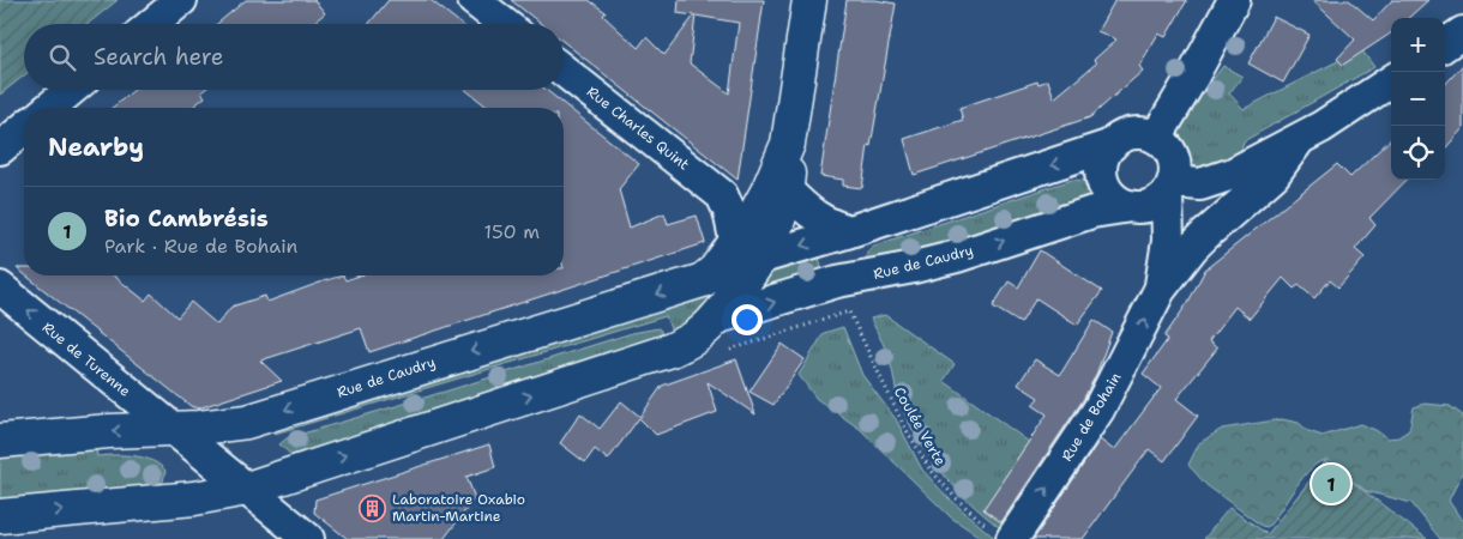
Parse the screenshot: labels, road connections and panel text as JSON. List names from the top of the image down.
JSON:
{
  "streets": {
    "main road": ["Rue de Caudry"],
    "street": ["Rue Charles Quint", "Rue de Turenne", "Rue de Bohain"],
    "path": ["Coulée Verte"]
  },
  "crossings": [
    ["Rue de Caudry", "Rue de Turenne"],
    ["Rue de Caudry", "Rue de Bohain"],
    ["Rue de Bohain", "Coulée Verte"]
  ],
  "one_way": ["Rue de Turenne", "Rue de Bohain"],
  "places": {
    "building": ["Laboratoire Oxabio Martin-Martine"]
  },
  "page": {
    "map_buttons": ["+", "−"],
    "search": "Search here",
    "heading": "Nearby",
    "list": [
      {
        "mark": "1",
        "name": "Bio Cambrésis",
        "note": "Park · Rue de Bohain",
        "value": "150 m"
      }
    ],
    "pins": "1"
  }
}
